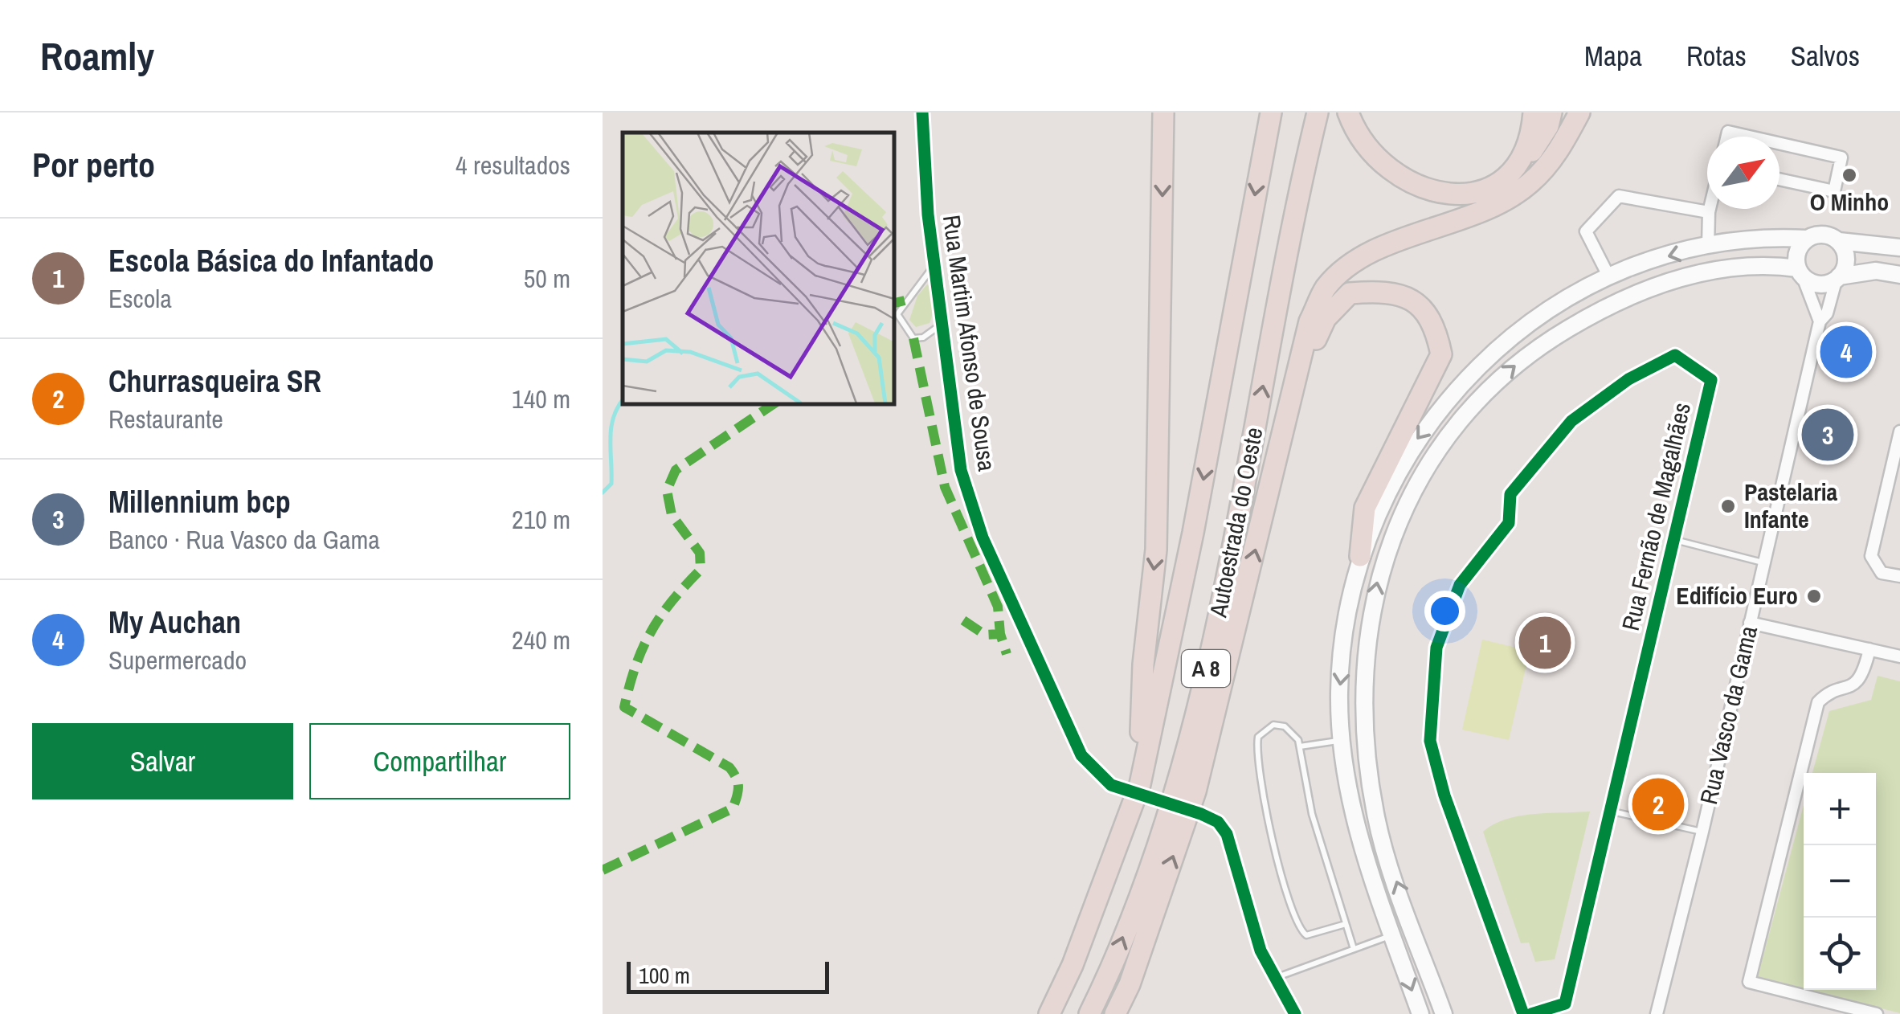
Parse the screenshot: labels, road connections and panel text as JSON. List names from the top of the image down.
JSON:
{
  "streets": {
    "highway": ["Autoestrada do Oeste", "A 8"],
    "street": ["Rua Martim Afonso de Sousa", "Rua Fernão de Magalhães", "Rua Vasco da Gama"]
  },
  "places": ["O Minho", "Pastelaria Infante", "Edifício Euro"],
  "scale_bar": "100 m",
  "north": "top right",
  "page": {
    "header": "Roamly",
    "nav": ["Mapa", "Rotas", "Salvos"],
    "heading": ["Por perto", "4 resultados"],
    "list": [
      {
        "mark": "1",
        "name": "Escola Básica do Infantado",
        "note": "Escola",
        "value": "50 m"
      },
      {
        "mark": "2",
        "name": "Churrasqueira SR",
        "note": "Restaurante",
        "value": "140 m"
      },
      {
        "mark": "3",
        "name": "Millennium bcp",
        "note": "Banco · Rua Vasco da Gama",
        "value": "210 m"
      },
      {
        "mark": "4",
        "name": "My Auchan",
        "note": "Supermercado",
        "value": "240 m"
      }
    ],
    "pins": [
      "4",
      "3",
      "1",
      "2"
    ],
    "buttons": ["Salvar", "Compartilhar"],
    "map_buttons": ["+", "−"],
    "scale": "100 m"
  }
}
